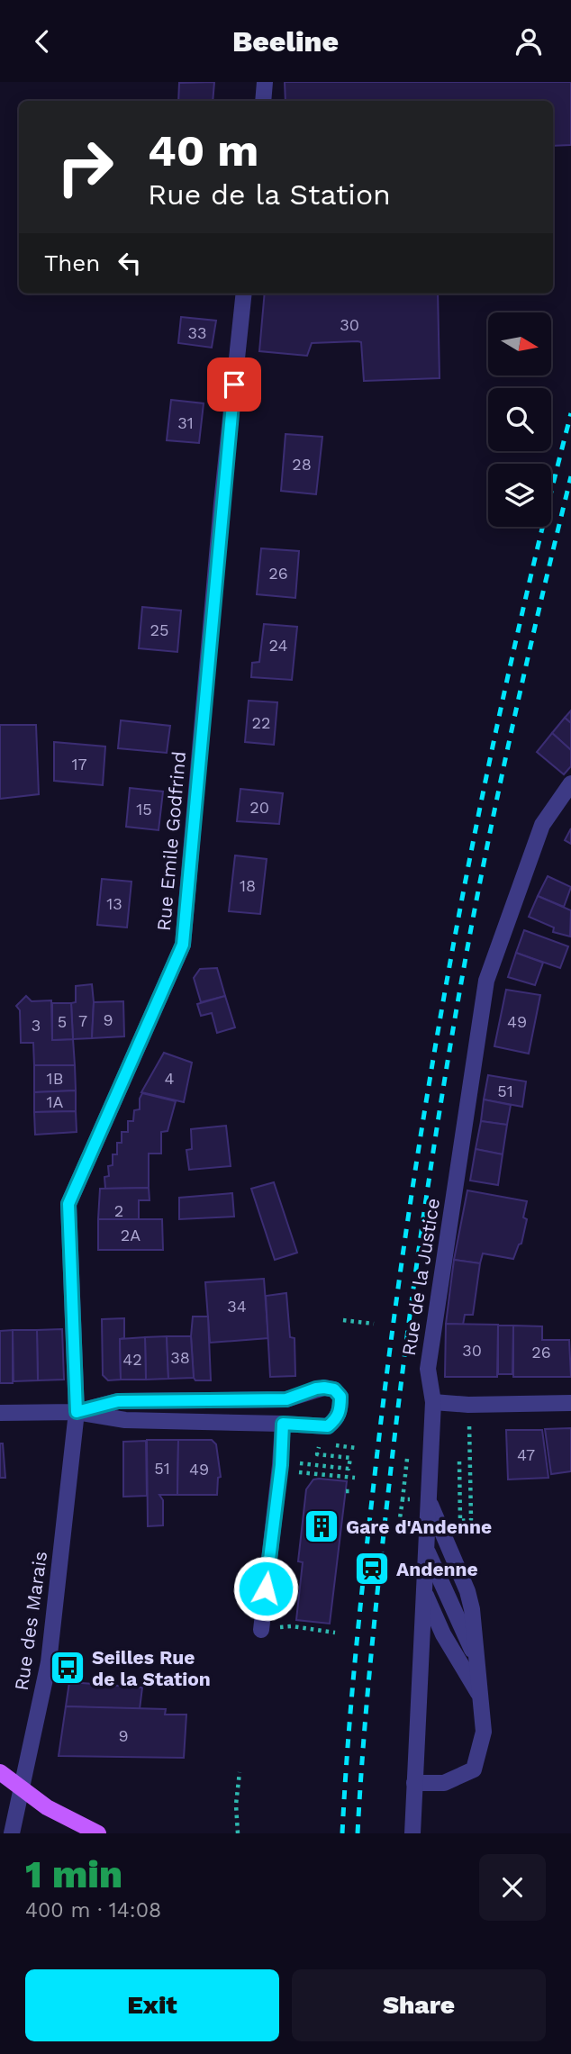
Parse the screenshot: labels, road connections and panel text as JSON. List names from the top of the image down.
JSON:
{
  "streets": {
    "street": ["Rue Emile Godfrind", "Rue de la Justice", "Rue des Marais"]
  },
  "crossings": [
    ["Rue Emile Godfrind", "Rue des Marais"]
  ],
  "places": {
    "building": ["Gare d'Andenne"],
    "station": ["Andenne"],
    "bus stop": ["Seilles Rue de la Station"]
  },
  "house_numbers": [
    "30",
    "33",
    "31",
    "28",
    "26",
    "25",
    "24",
    "22",
    "17",
    "20",
    "15",
    "18",
    "13",
    "9",
    "7",
    "5",
    "49",
    "3",
    "1B",
    "4",
    "51",
    "1A",
    "2",
    "2A",
    "34",
    "30",
    "26",
    "38",
    "42",
    "47",
    "51",
    "49",
    "9"
  ],
  "north": "right",
  "page": {
    "header": "Beeline",
    "turn": ["40 m", "Rue de la Station"],
    "then": "Then",
    "heading": ["1 min", "400 m · 14:08"],
    "buttons": ["Exit", "Share"]
  }
}
